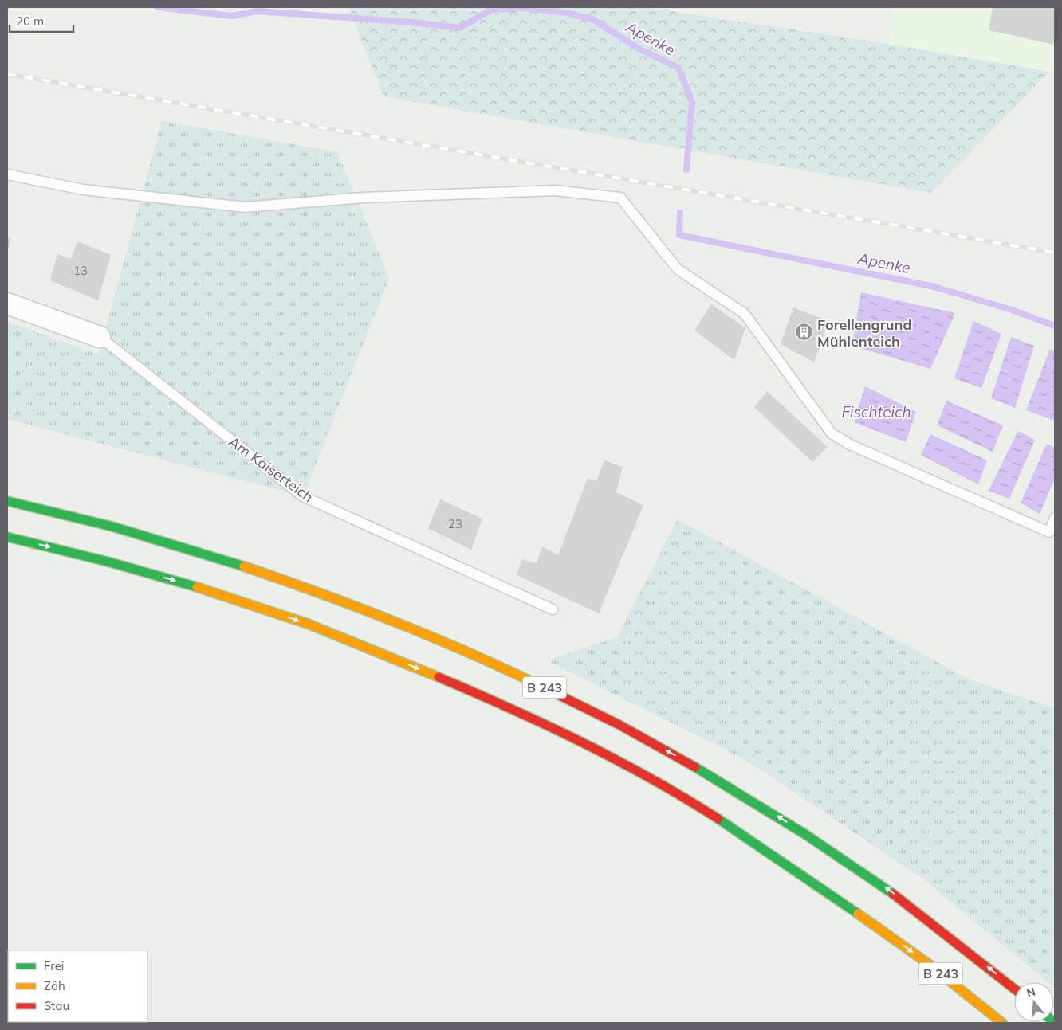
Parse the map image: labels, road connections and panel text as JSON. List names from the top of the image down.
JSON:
{
  "streets": {
    "highway": ["B 243"],
    "street": ["Am Kaiserteich"]
  },
  "water": ["Apenke", "Fischteich"],
  "places": {
    "building": ["Forellengrund Mühlenteich"]
  },
  "house_numbers": ["13", "23"],
  "legend": ["Frei", "Zäh", "Stau"],
  "scale_bar": "20 m",
  "north": "top"
}
